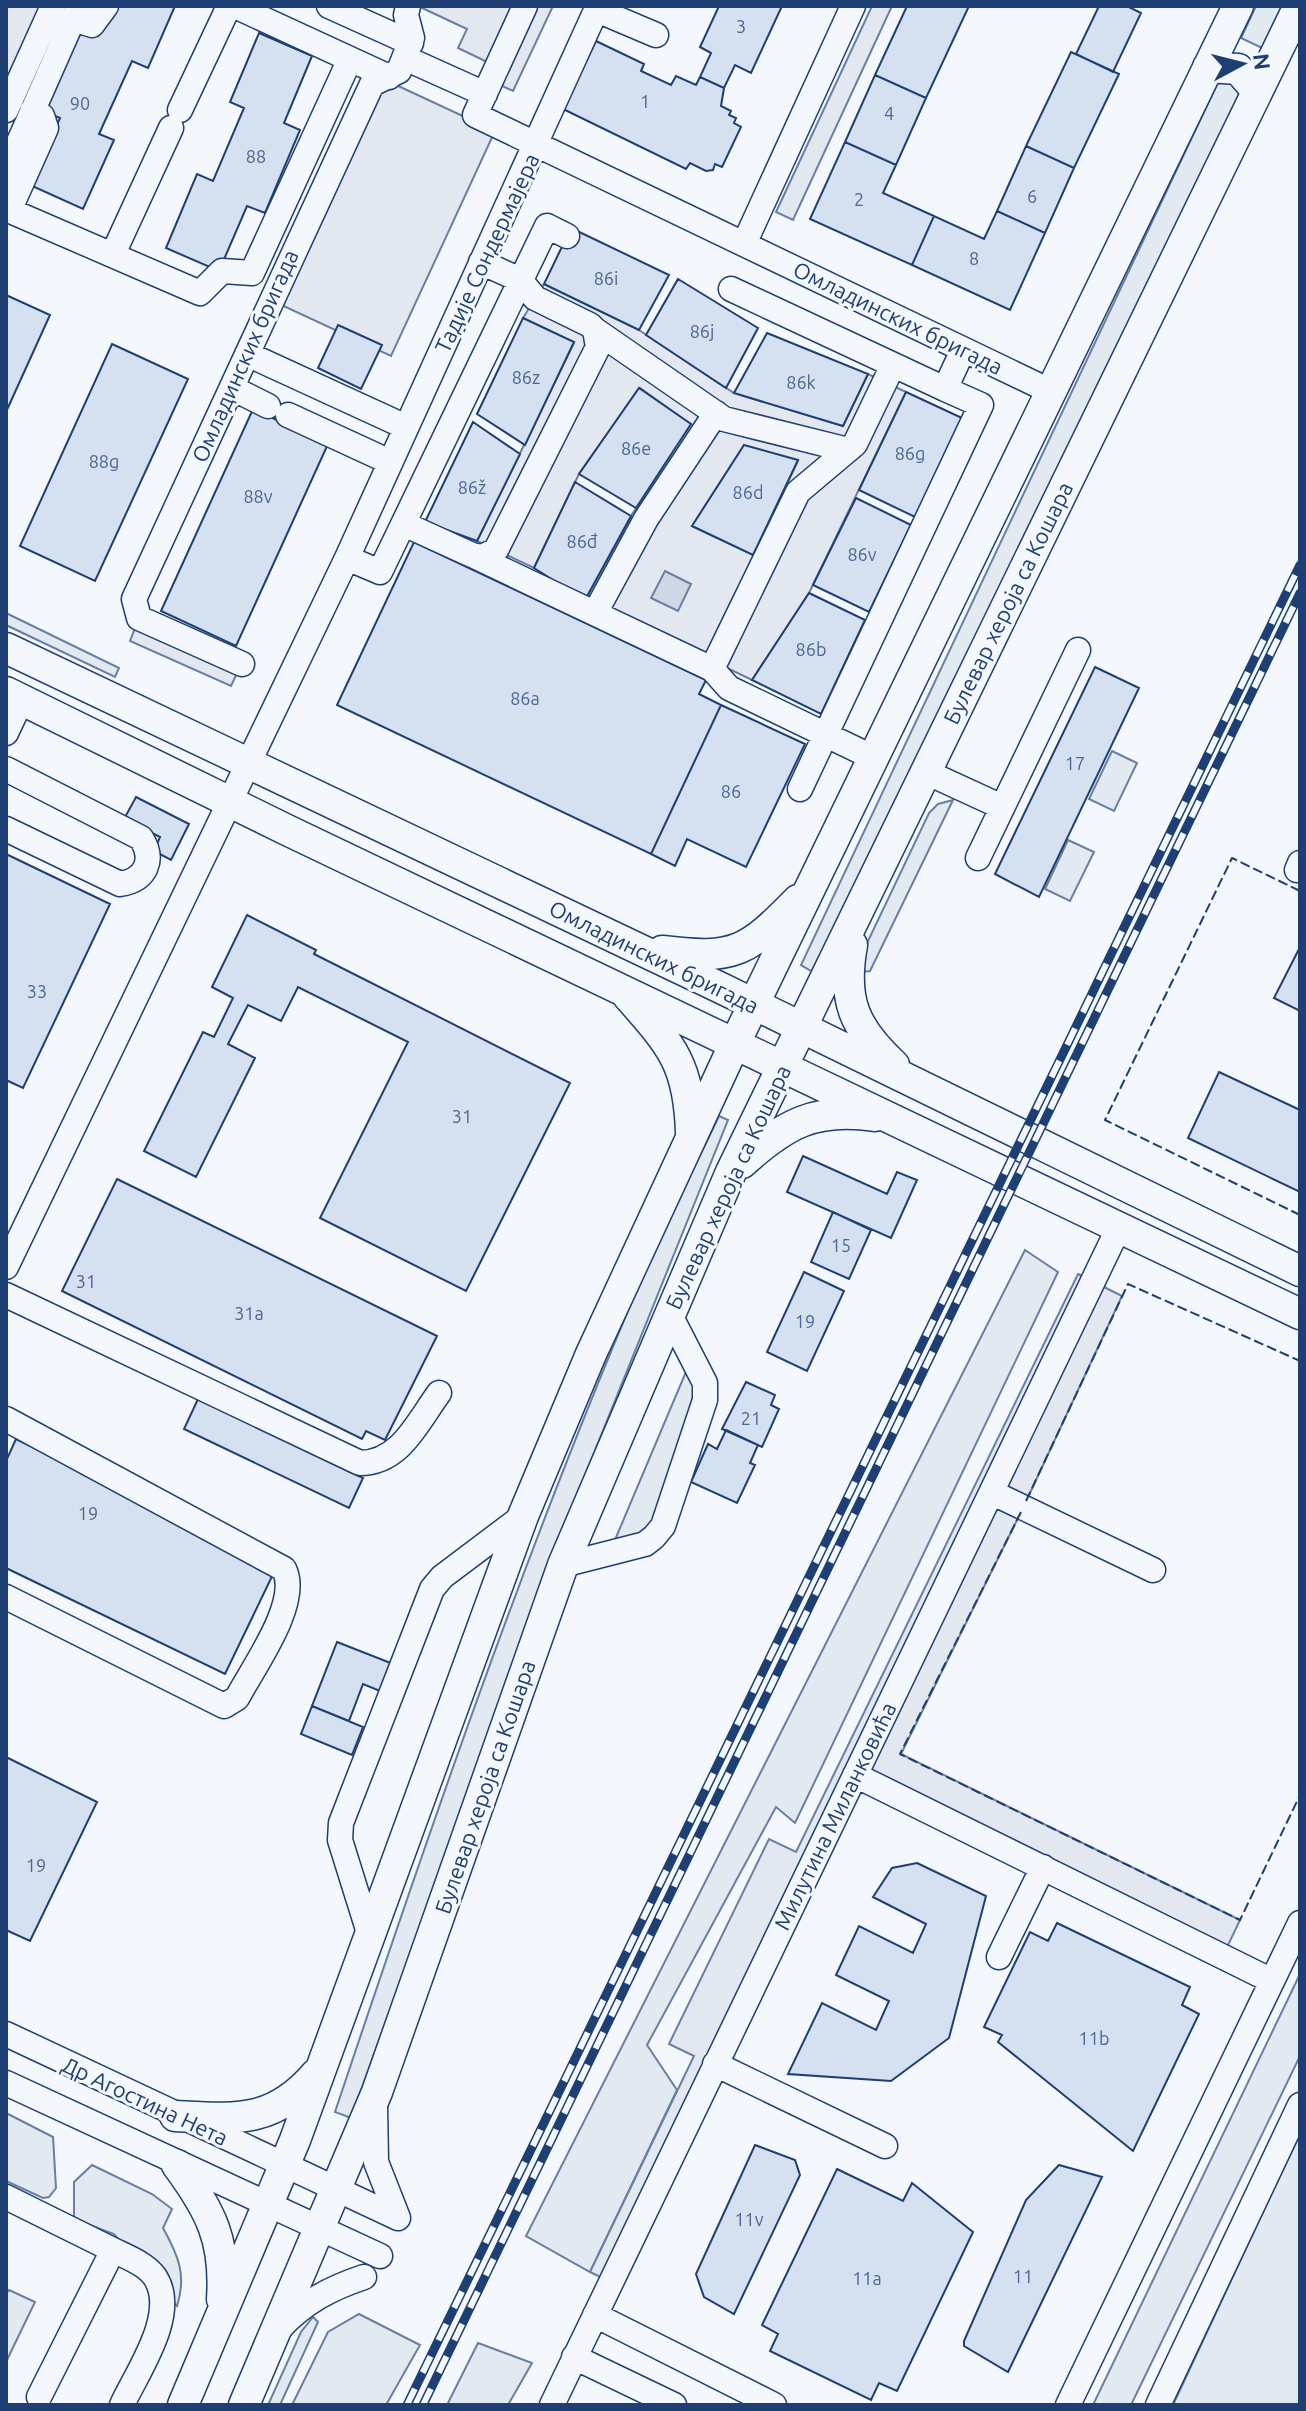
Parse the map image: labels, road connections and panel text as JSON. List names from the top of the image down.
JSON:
{
  "streets": {
    "main road": ["Омладинских бригада", "Булевар хероја са Кошара"],
    "street": ["Тадије Сондермајера", "Милутина Миланковића", "Др Агостина Нета"]
  },
  "crossings": [
    ["Тадије Сондермајера", "Омладинских бригада"],
    ["Омладинских бригада", "Булевар хероја са Кошара"],
    ["Омладинских бригада", "Милутина Миланковића"],
    ["Булевар хероја са Кошара", "Др Агостина Нета"]
  ],
  "house_numbers": [
    "3",
    "1",
    "90",
    "4",
    "88",
    "6",
    "2",
    "8",
    "86i",
    "86j",
    "86z",
    "86k",
    "86e",
    "86g",
    "88g",
    "86ž",
    "86d",
    "88v",
    "86đ",
    "86v",
    "86b",
    "86a",
    "17",
    "86",
    "33",
    "31",
    "15",
    "31",
    "31a",
    "19",
    "21",
    "19",
    "19",
    "11b",
    "11v",
    "11",
    "11a"
  ],
  "north": "right"
}
